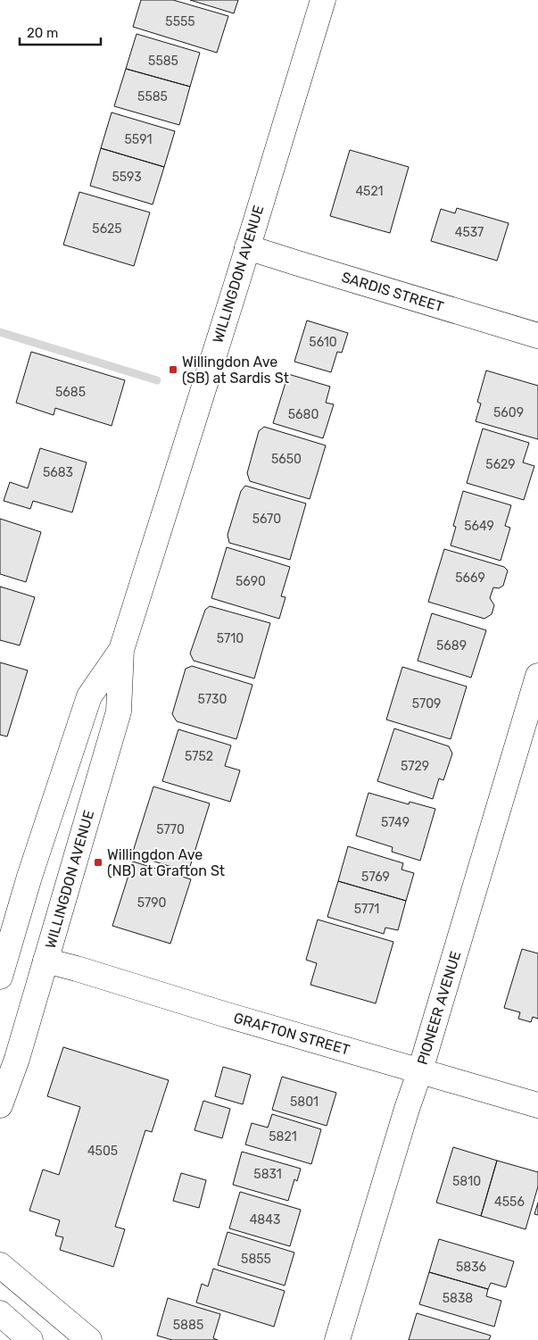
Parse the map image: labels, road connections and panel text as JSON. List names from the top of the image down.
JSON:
{
  "streets": {
    "main road": [
      "WILLINGDON AVENUE",
      "SARDIS STREET",
      "PIONEER AVENUE",
      "GRAFTON STREET"
    ]
  },
  "crossings": [
    ["WILLINGDON AVENUE", "SARDIS STREET"],
    ["WILLINGDON AVENUE", "GRAFTON STREET"],
    ["PIONEER AVENUE", "GRAFTON STREET"]
  ],
  "places": {
    "transit": ["Willingdon Ave (SB) at Sardis St", "Willingdon Ave (NB) at Grafton St"]
  },
  "house_numbers": [
    "5555",
    "5585",
    "5585",
    "5591",
    "5593",
    "4521",
    "5625",
    "4537",
    "5610",
    "5685",
    "5609",
    "5680",
    "5650",
    "5629",
    "5683",
    "5670",
    "5649",
    "5669",
    "5690",
    "5710",
    "5689",
    "5730",
    "5709",
    "5752",
    "5729",
    "5749",
    "5770",
    "5769",
    "5790",
    "5771",
    "5801",
    "5821",
    "4505",
    "5831",
    "5810",
    "4556",
    "4843",
    "5855",
    "5836",
    "5838",
    "5885"
  ],
  "scale_bar": "20 m"
}
